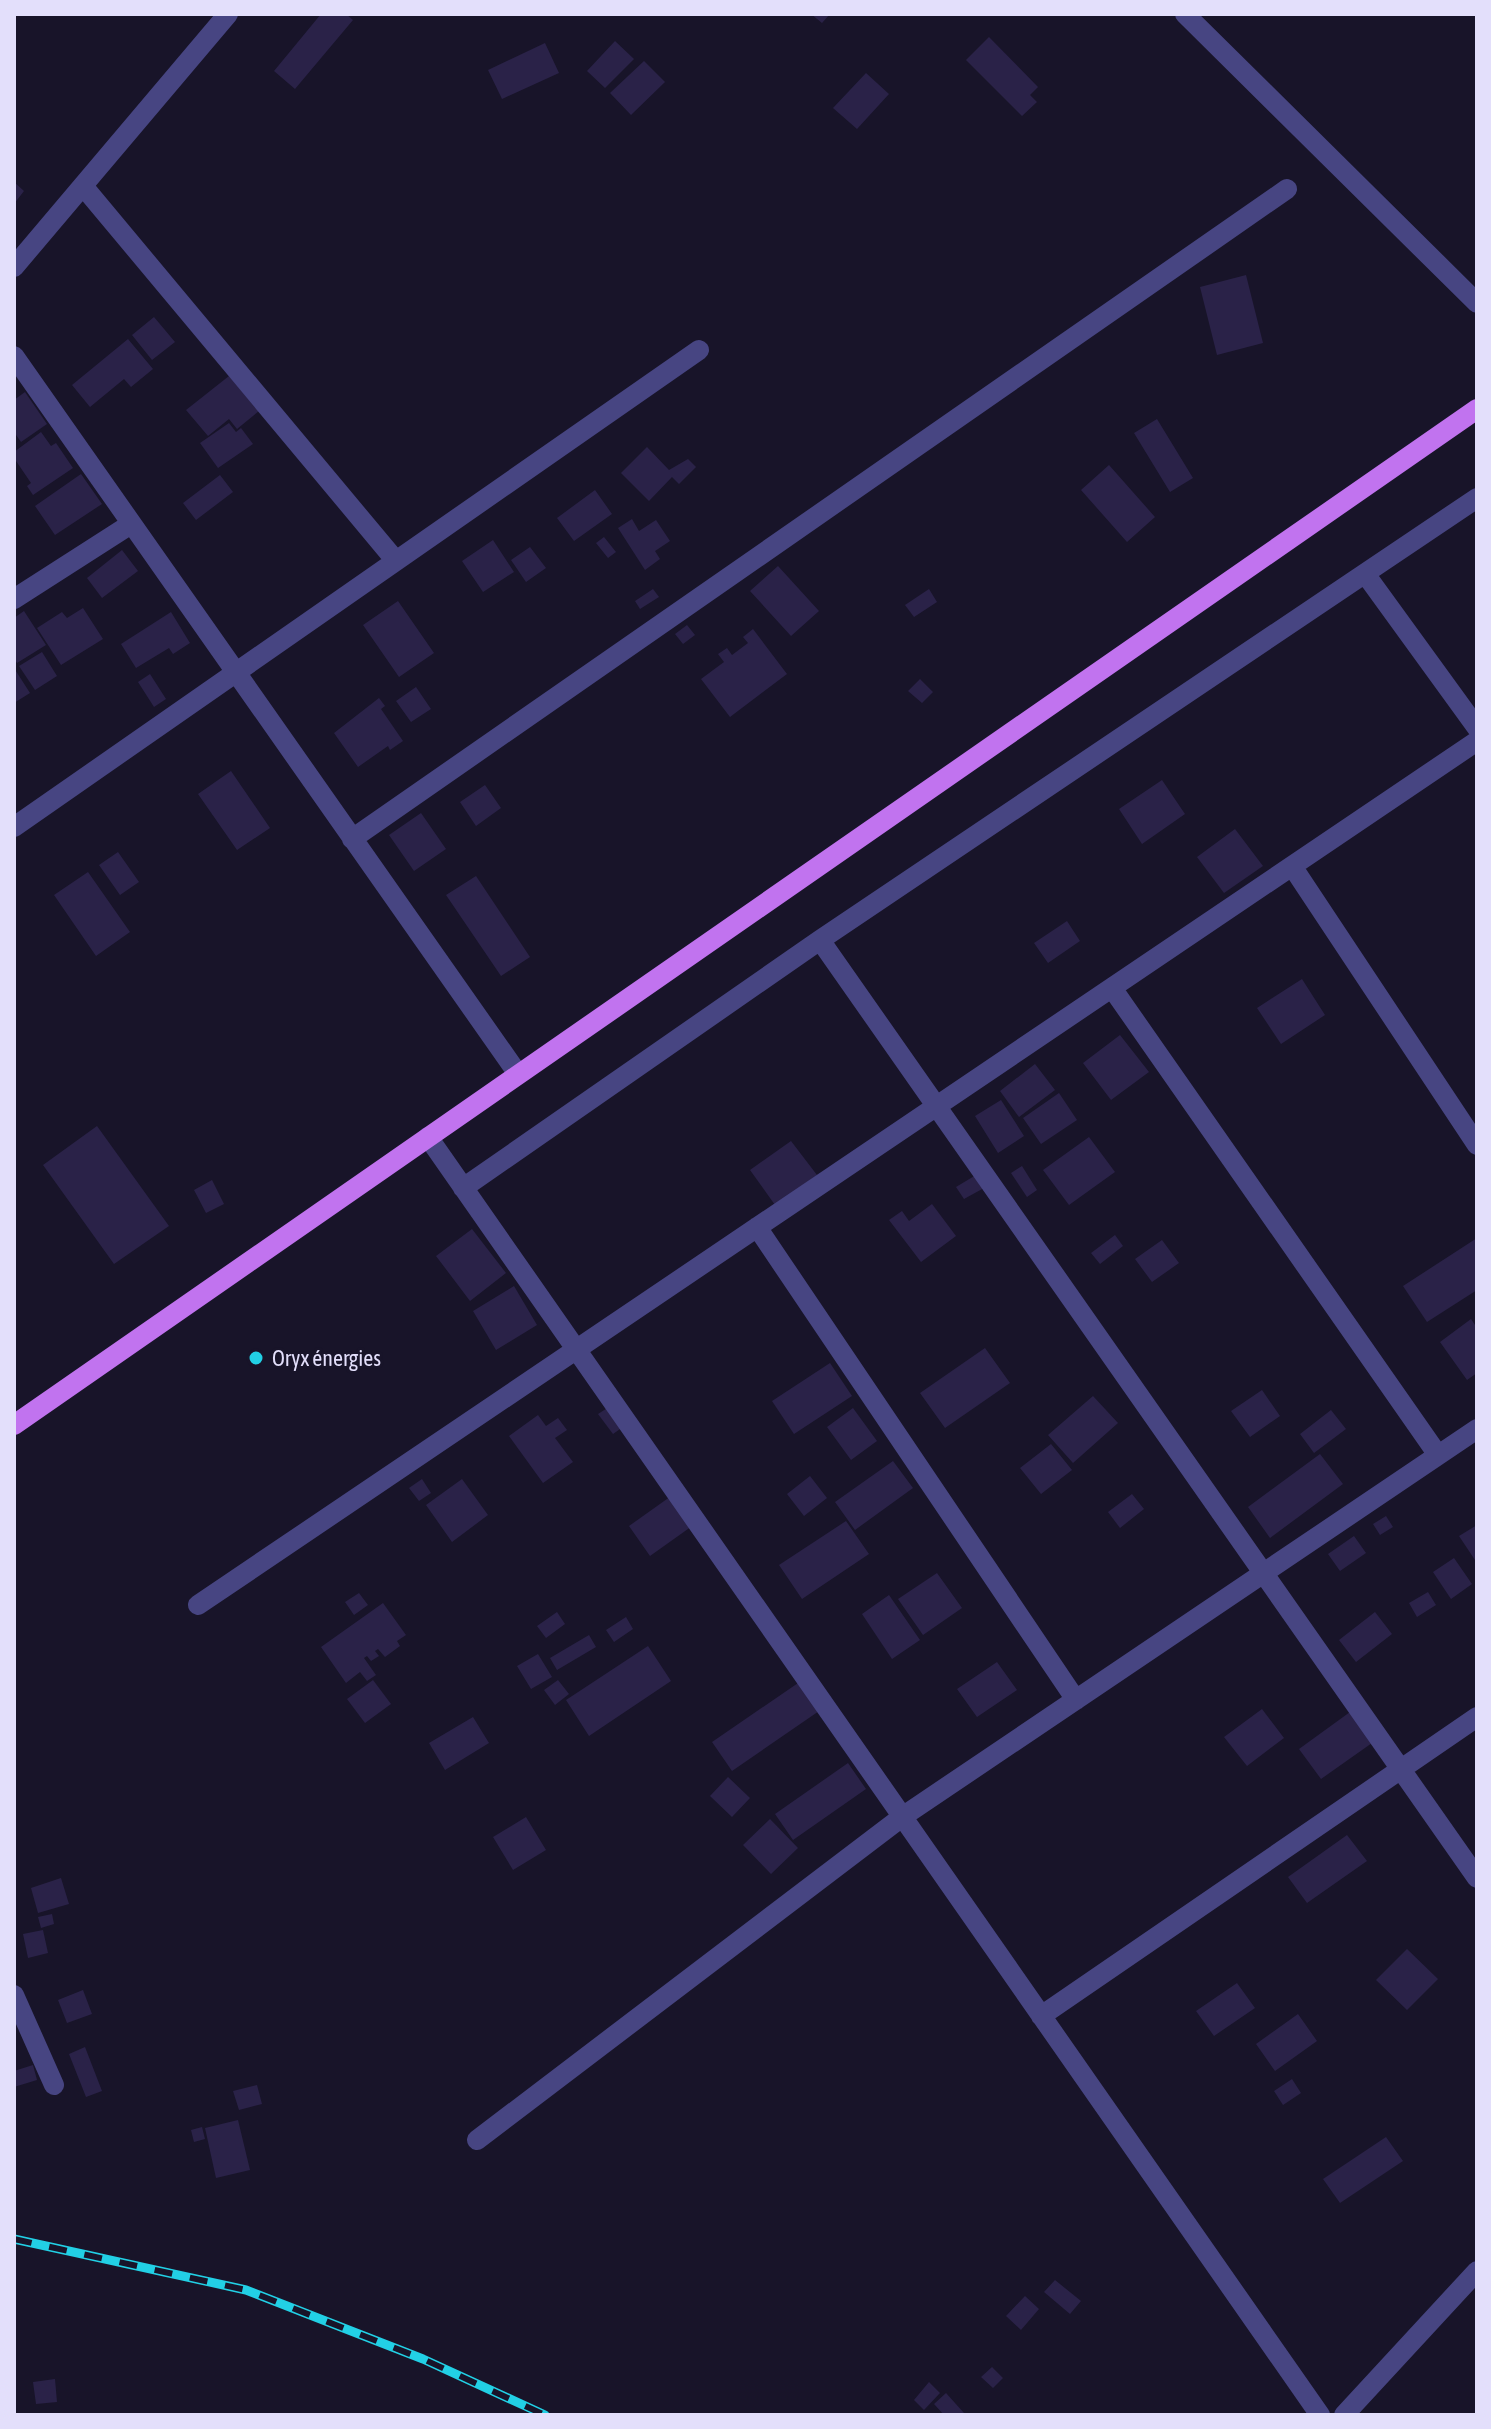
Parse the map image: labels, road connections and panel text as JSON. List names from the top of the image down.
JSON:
{
  "places": ["Oryx énergies"]
}
